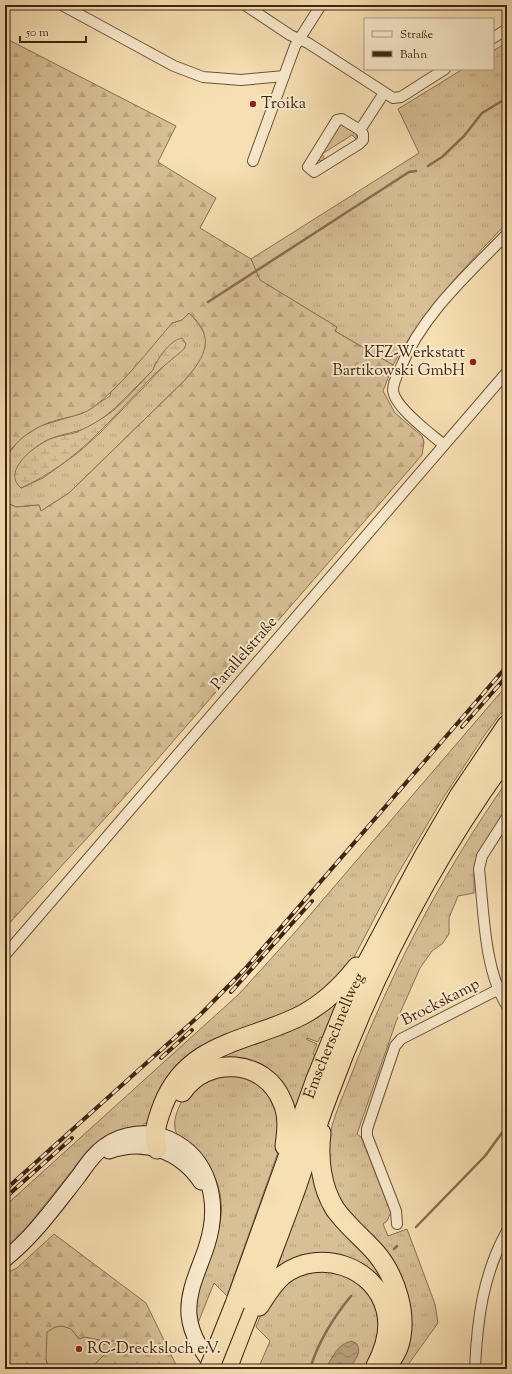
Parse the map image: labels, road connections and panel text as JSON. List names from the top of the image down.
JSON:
{
  "streets": {
    "highway": ["Emscherschnellweg"],
    "street": ["Parallelstraße", "Brockskamp"]
  },
  "places": ["Troika", "KFZ-Werkstatt Bartikowski GmbH", "RC-Drecksloch e.V."],
  "legend": ["Straße", "Bahn"],
  "scale_bar": "50 m"
}
